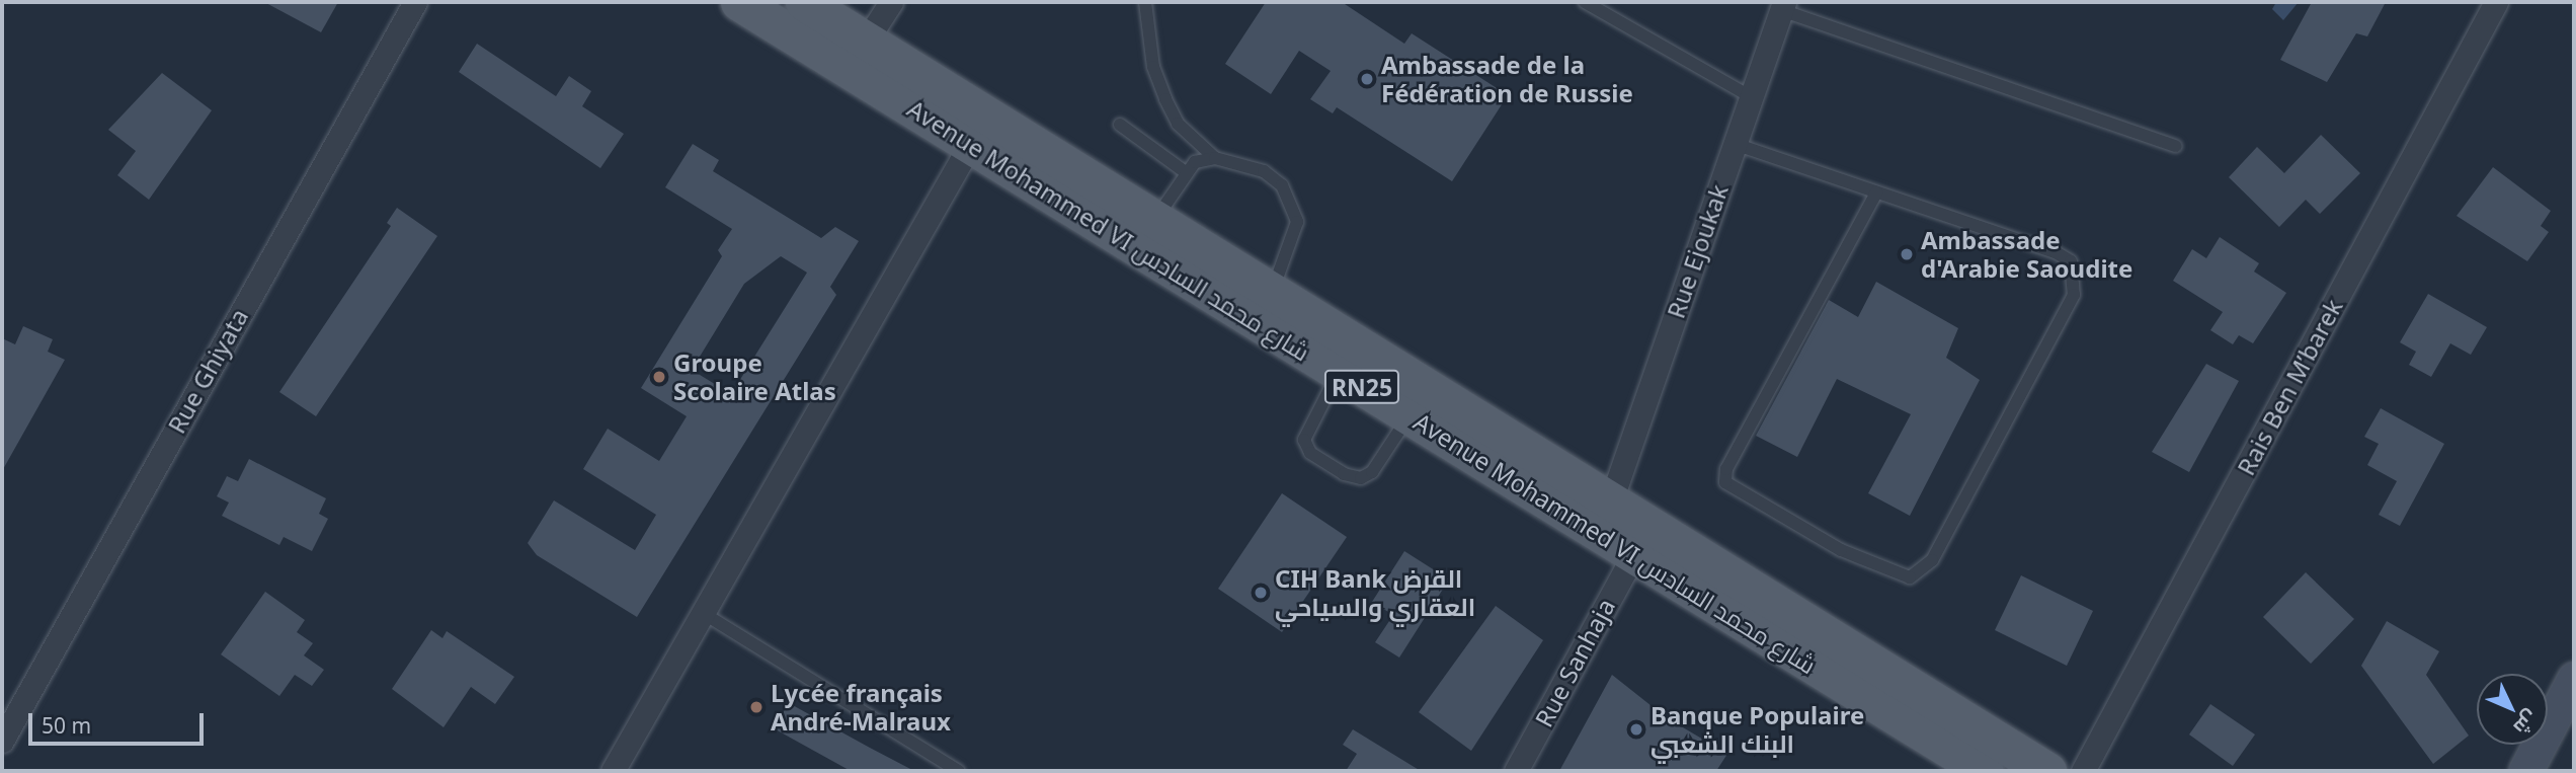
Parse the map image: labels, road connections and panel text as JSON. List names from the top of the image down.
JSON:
{
  "streets": {
    "main road": ["Avenue Mohammed VI شارع محمد السادس", "RN25"],
    "street": [
      "Rue Ejoukak",
      "Rue Ghiyata",
      "Rais Ben M’barek",
      "Rue Sanhaja"
    ]
  },
  "crossings": [
    ["Avenue Mohammed VI شارع محمد السادس", "Rue Ejoukak"],
    ["Avenue Mohammed VI شارع محمد السادس", "Rue Sanhaja"]
  ],
  "places": [
    "Ambassade de la Fédération de Russie",
    "Ambassade d'Arabie Saoudite",
    "Groupe Scolaire Atlas",
    "CIH Bank القرض العقاري والسياحي",
    "Lycée français André-Malraux",
    "Banque Populaire البنك الشعبي"
  ],
  "scale_bar": "50 m",
  "north": "bottom right"
}
